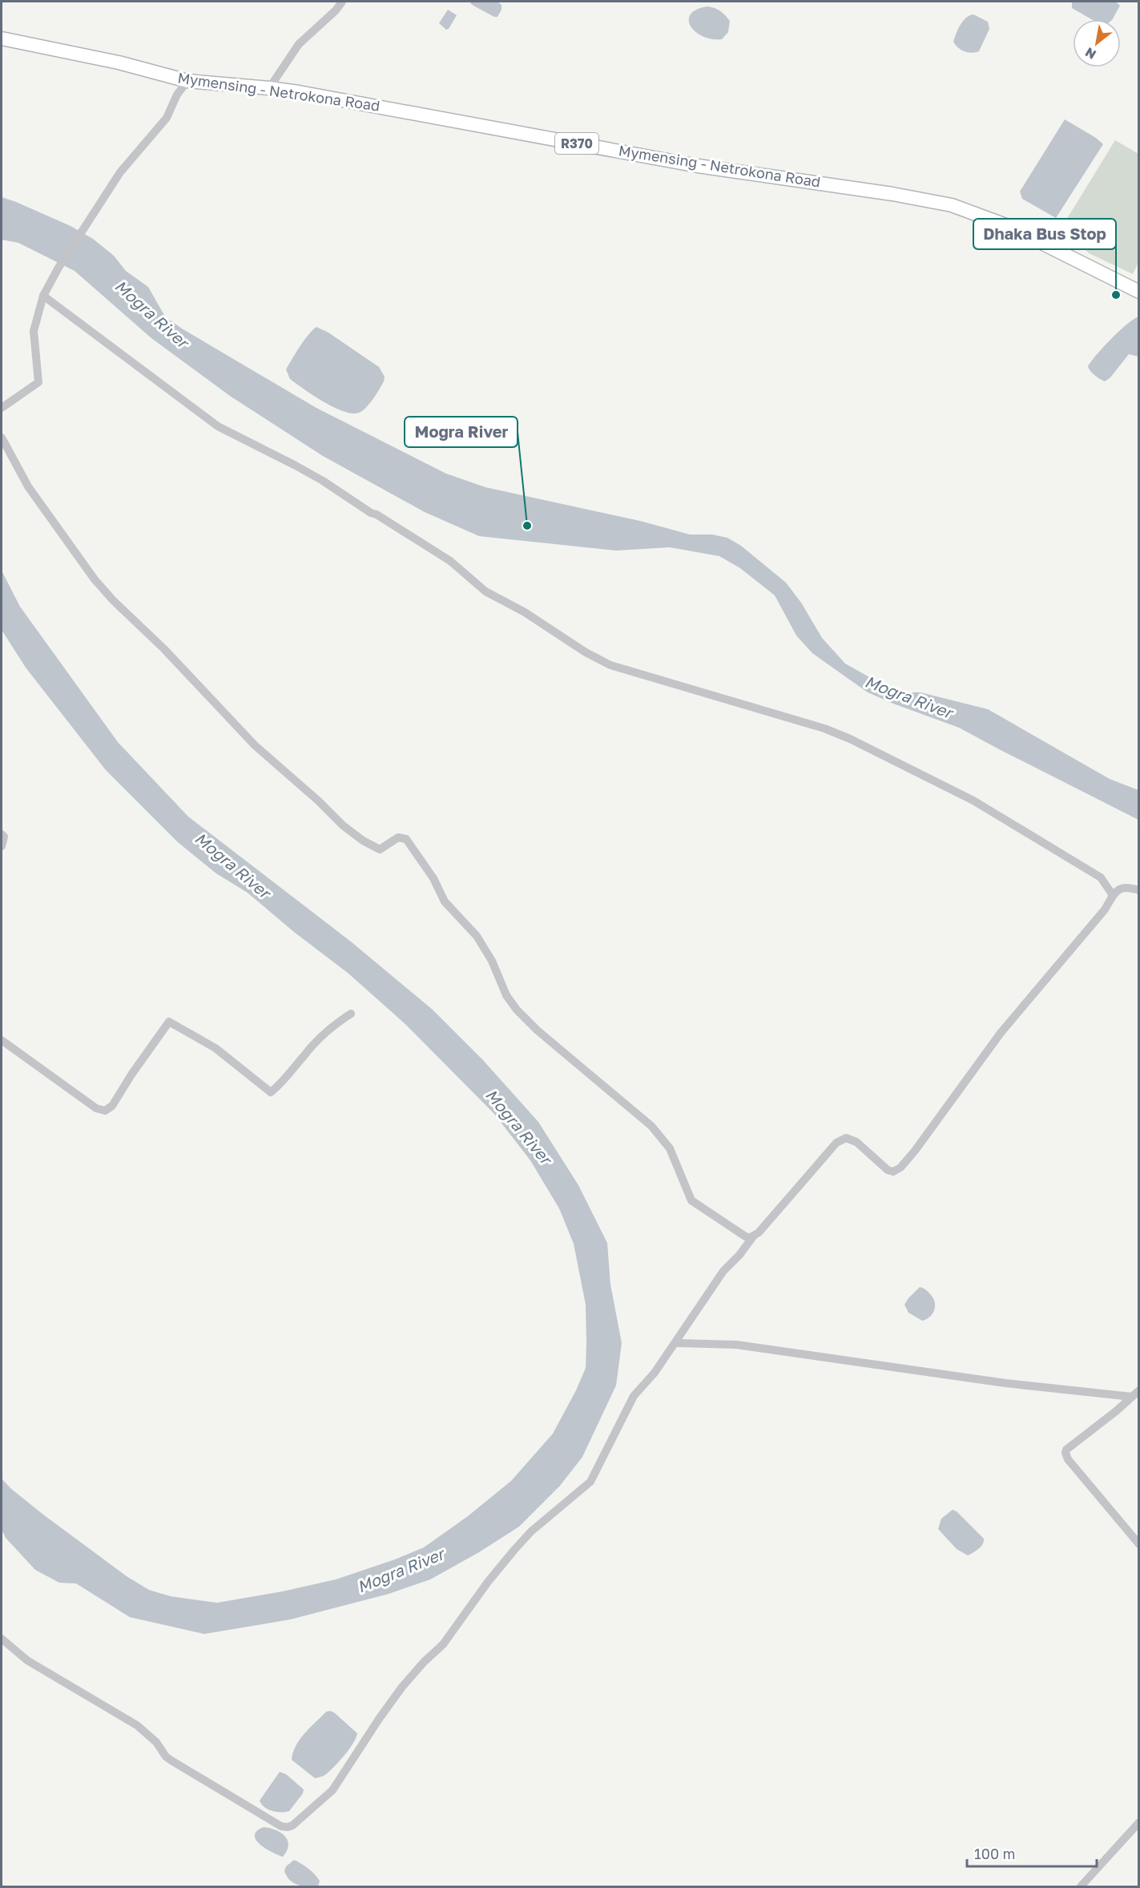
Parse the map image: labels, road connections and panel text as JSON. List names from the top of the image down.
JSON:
{
  "streets": {
    "main road": ["Mymensing - Netrokona Road", "R370"]
  },
  "water": ["Mogra River"],
  "places": ["Dhaka Bus Stop", "Mogra River"],
  "scale_bar": "100 m",
  "north": "bottom left"
}
